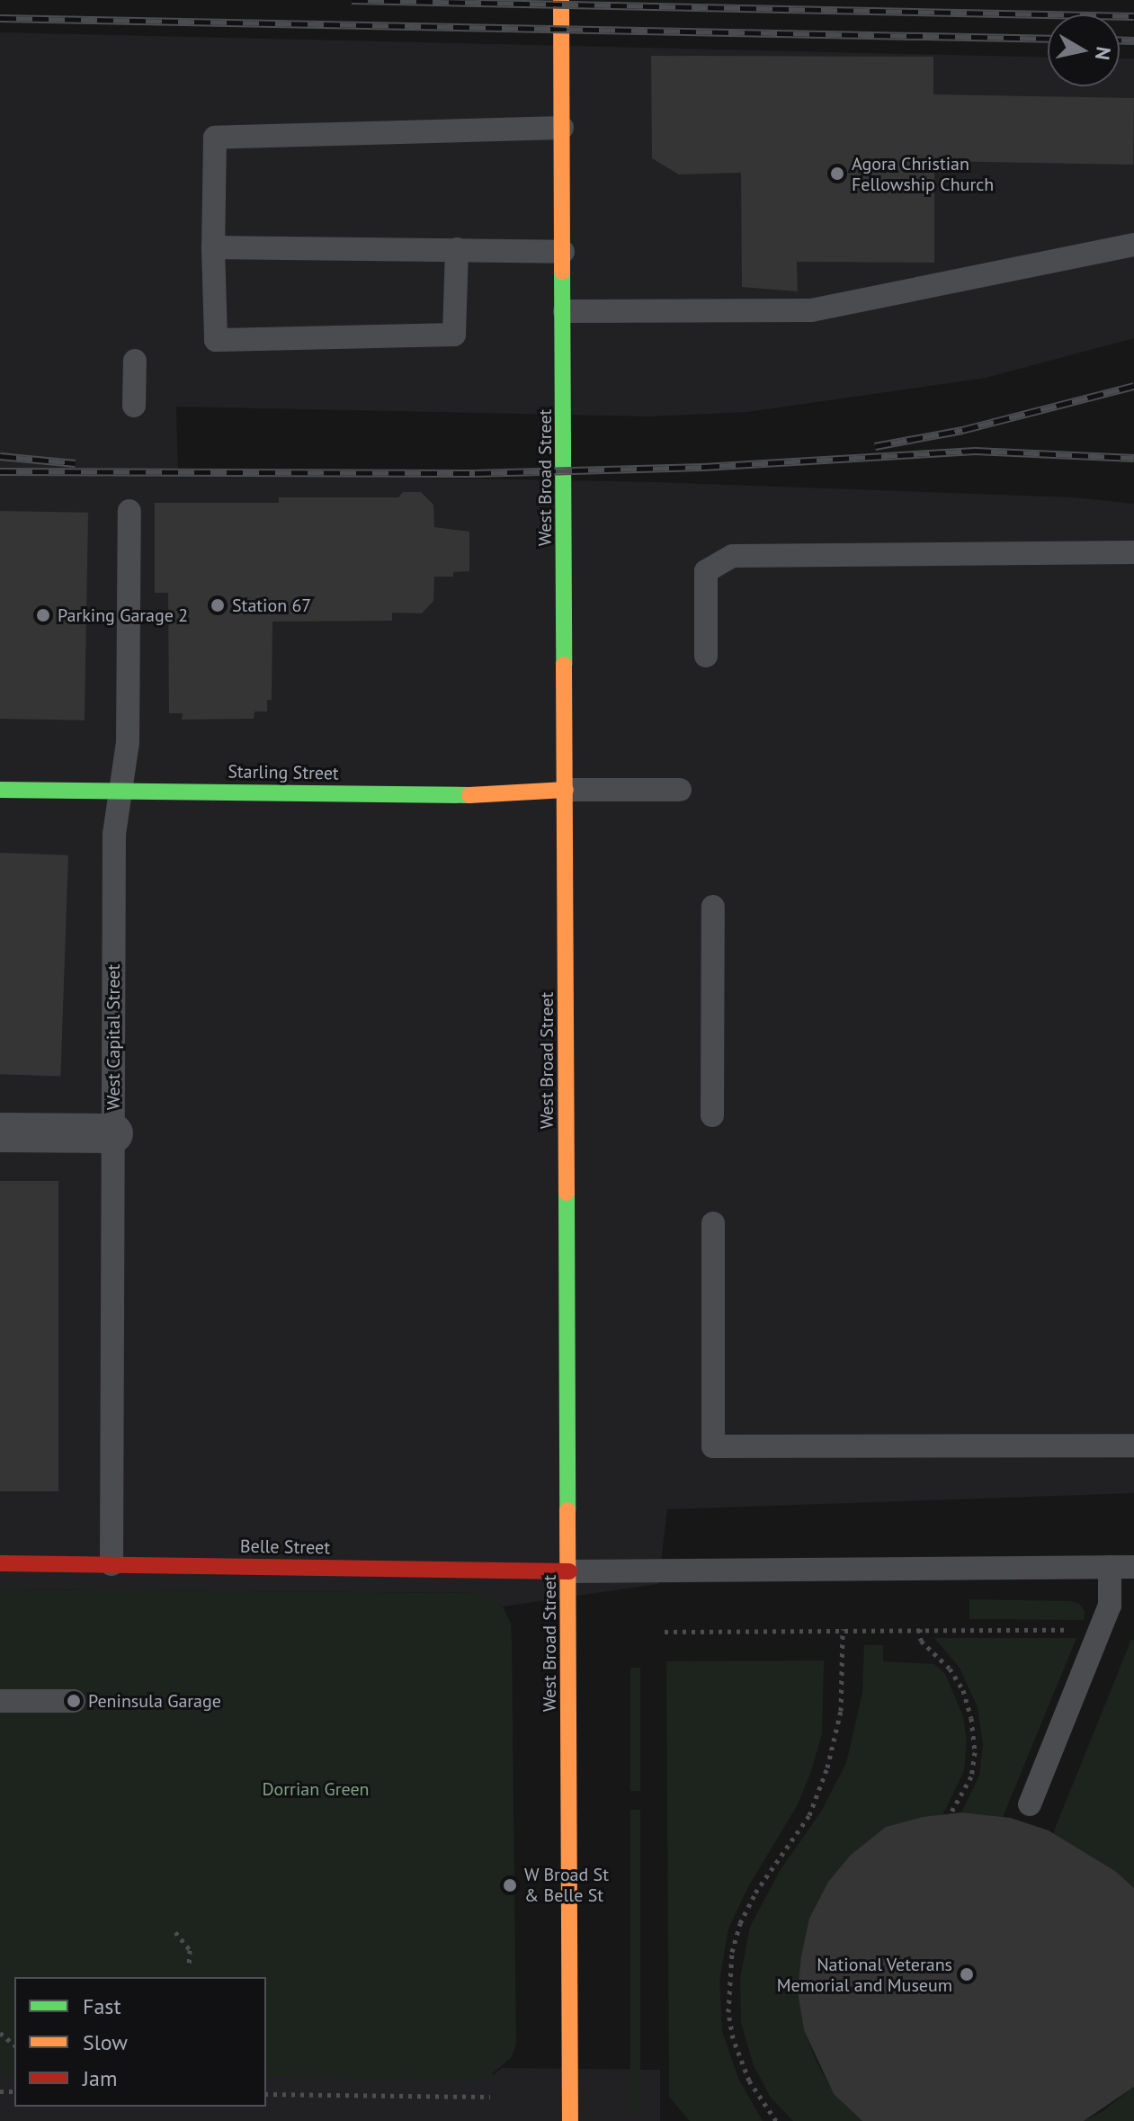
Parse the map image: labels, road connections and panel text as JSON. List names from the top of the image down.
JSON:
{
  "streets": {
    "main road": ["West Broad Street", "Starling Street", "Belle Street"],
    "lane": ["West Capital Street"]
  },
  "crossings": [
    ["West Broad Street", "Starling Street"],
    ["West Broad Street", "Belle Street"],
    ["Starling Street", "West Capital Street"],
    ["West Capital Street", "Belle Street"]
  ],
  "parks": ["Dorrian Green"],
  "places": [
    "Agora Christian Fellowship Church",
    "Station 67",
    "Parking Garage 2",
    "Peninsula Garage",
    "W Broad St & Belle St",
    "National Veterans Memorial and Museum"
  ],
  "legend": ["Fast", "Slow", "Jam"],
  "north": "right"
}
